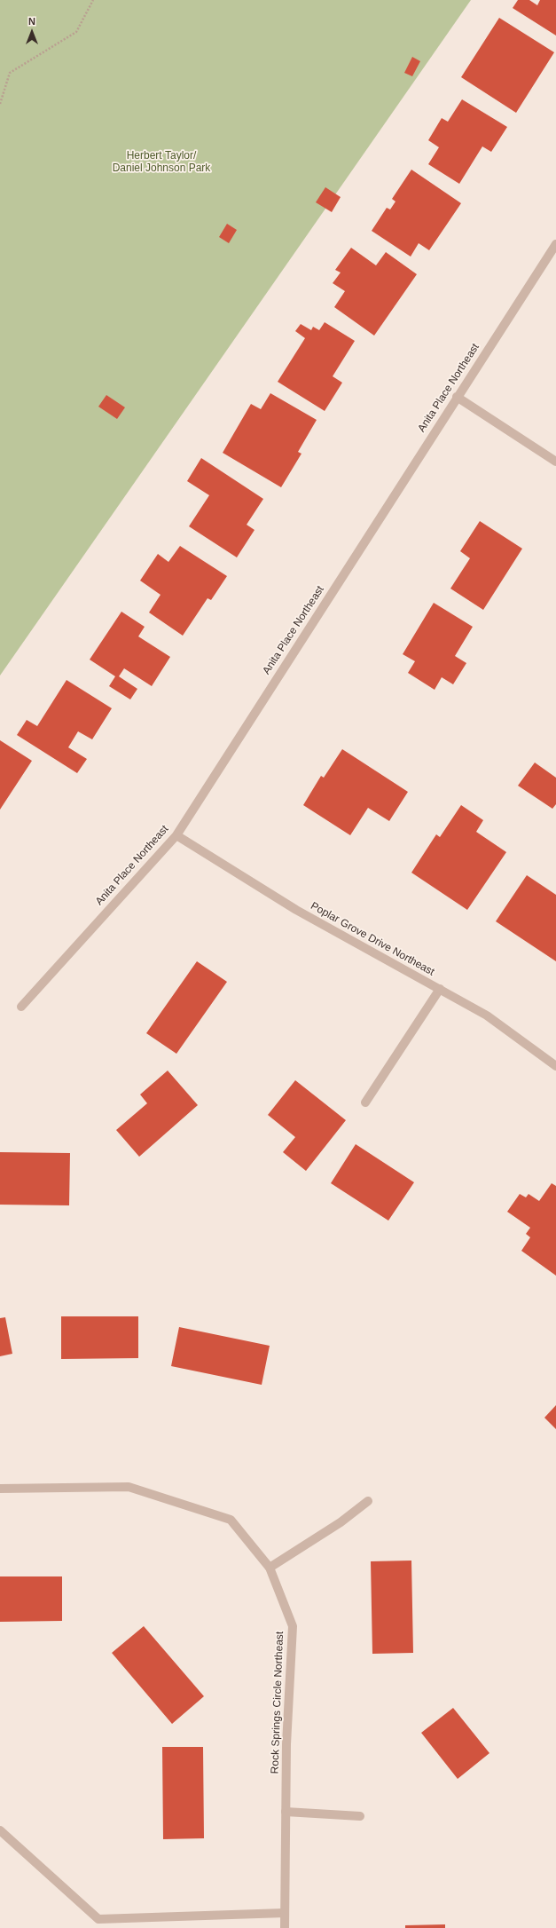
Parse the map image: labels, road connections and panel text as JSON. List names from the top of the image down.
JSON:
{
  "streets": {
    "street": ["Anita Place Northeast", "Poplar Grove Drive Northeast", "Rock Springs Circle Northeast"]
  },
  "crossings": [
    ["Anita Place Northeast", "Poplar Grove Drive Northeast"]
  ],
  "parks": ["Herbert Taylor/ Daniel Johnson Park"],
  "north": "top"
}
